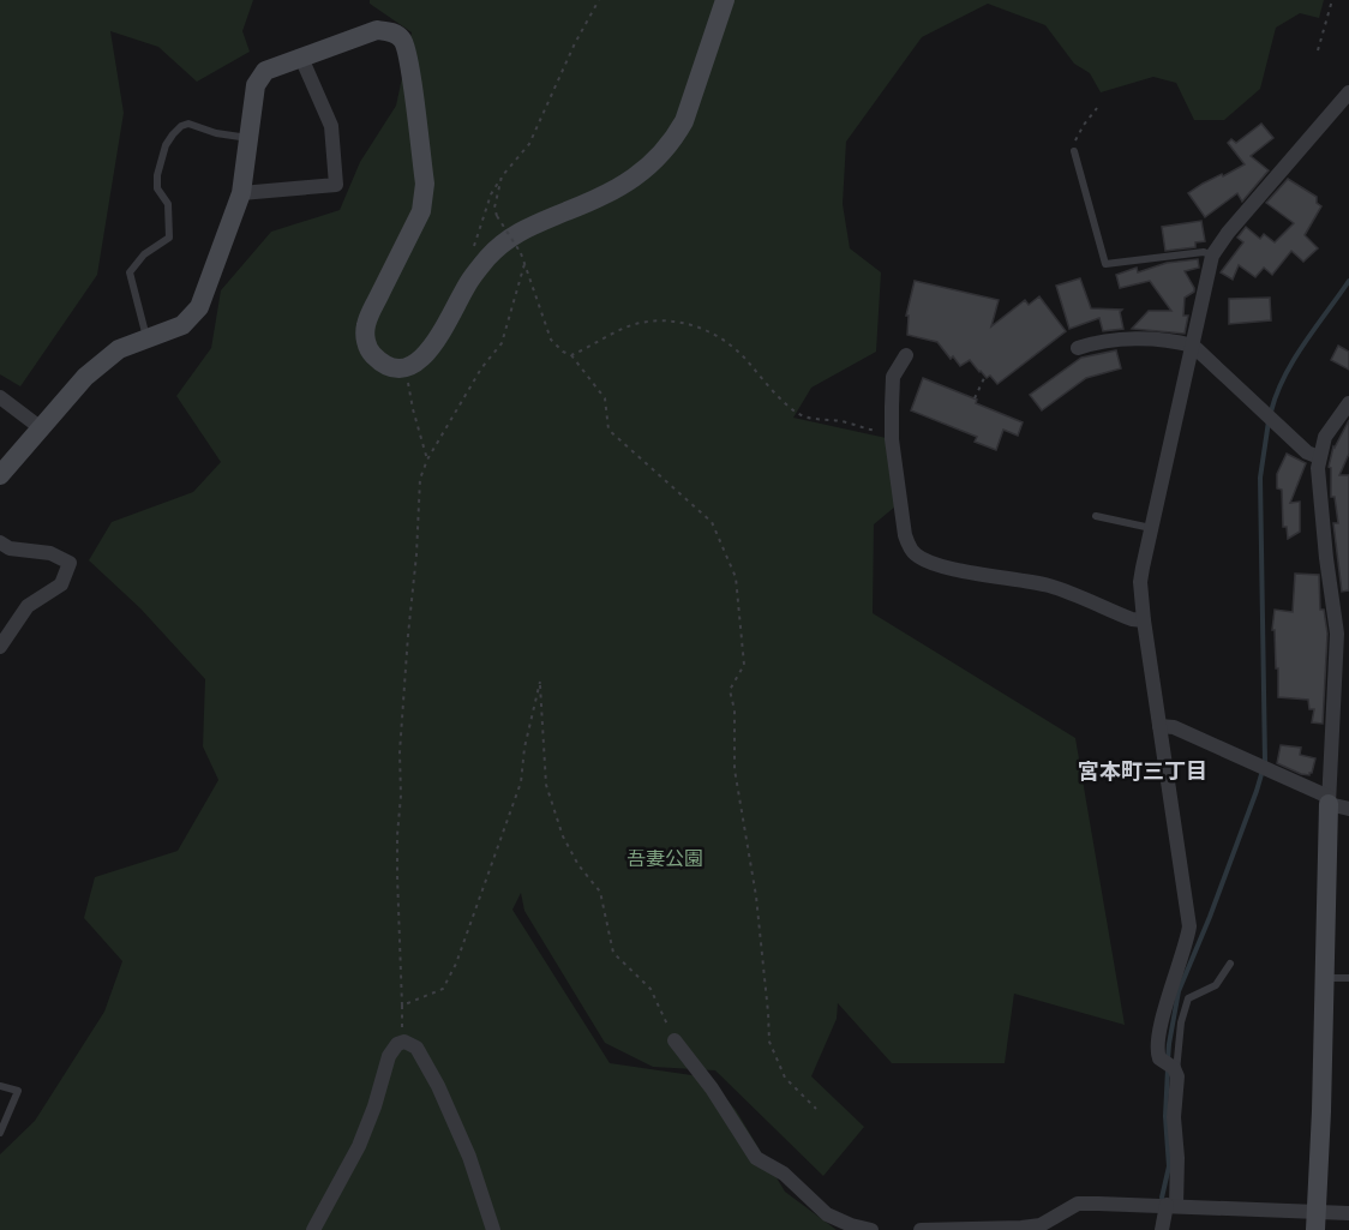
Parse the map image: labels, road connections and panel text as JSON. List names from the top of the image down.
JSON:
{
  "districts": ["宮本町三丁目"],
  "parks": ["吾妻公園"]
}
